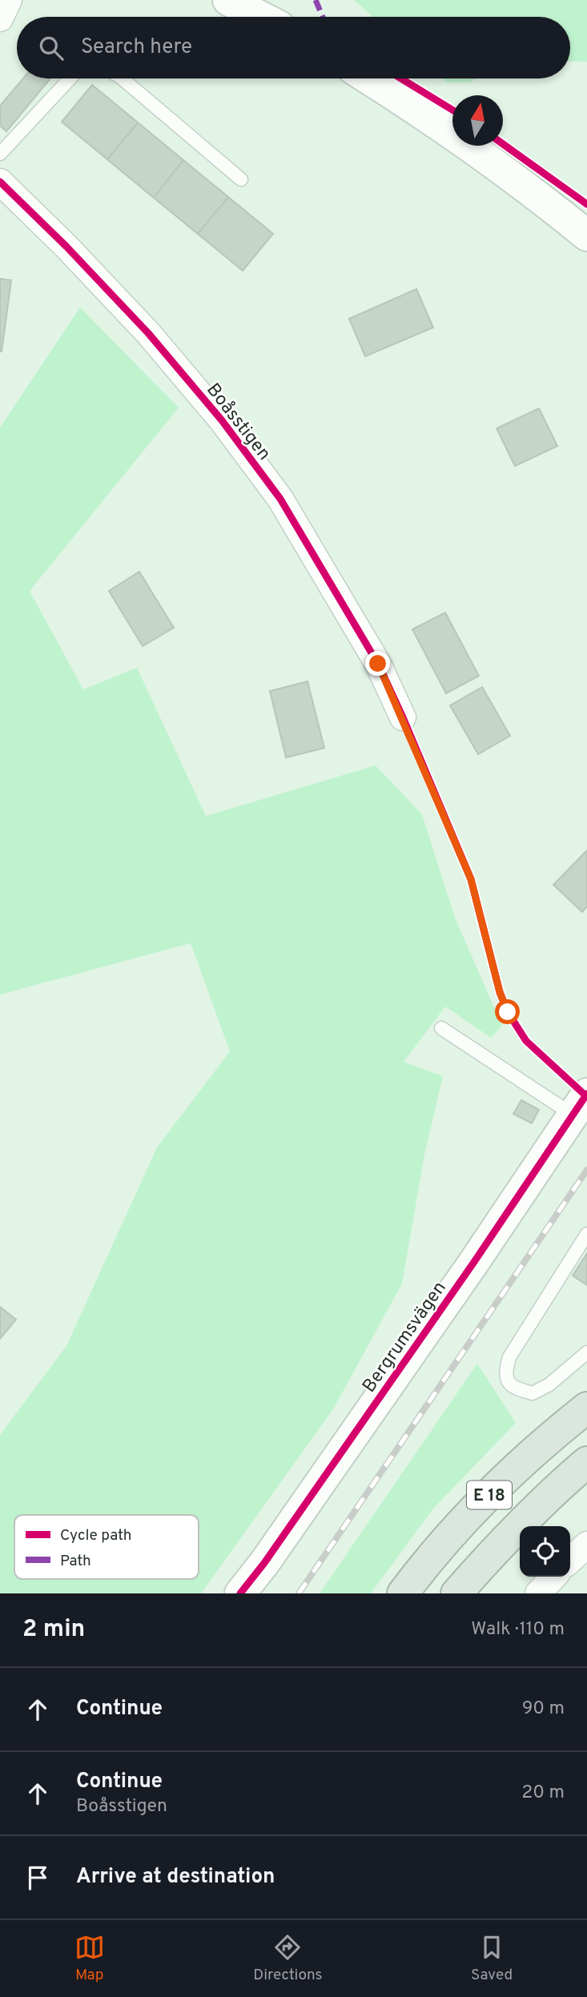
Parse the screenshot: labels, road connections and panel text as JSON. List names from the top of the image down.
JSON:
{
  "streets": {
    "highway": ["E 18"],
    "street": ["Boåsstigen", "Bergrumsvägen"]
  },
  "legend": ["Cycle path", "Path"],
  "north": "top",
  "page": {
    "search": "Search here",
    "heading": ["2 min", "Walk · 110 m"],
    "list": [
      ["Continue", "90 m"],
      ["Continue", "Boåsstigen", "20 m"],
      "Arrive at destination"
    ],
    "nav": ["Map", "Directions", "Saved"]
  }
}
